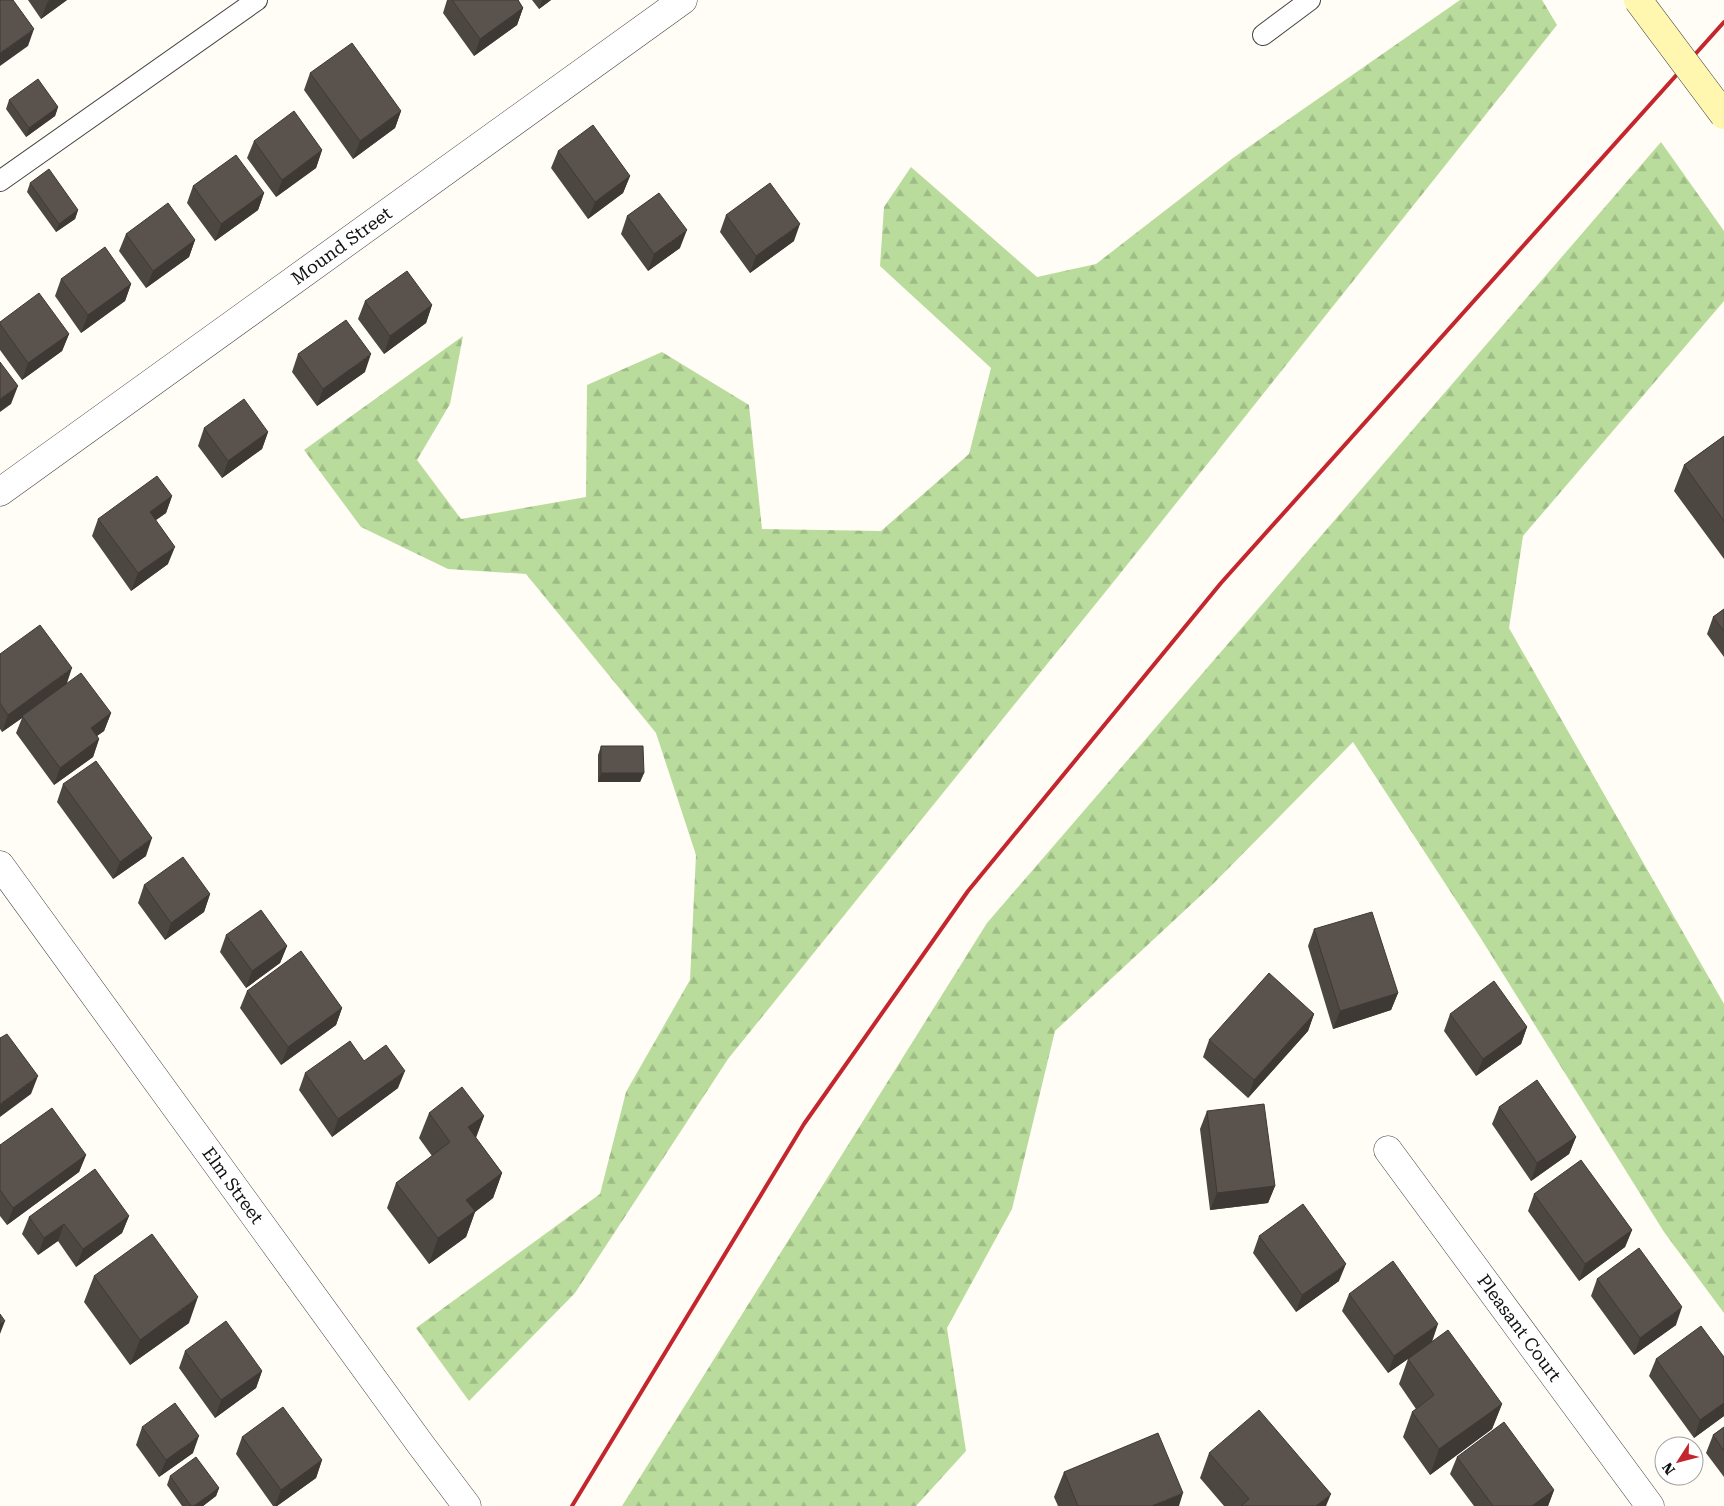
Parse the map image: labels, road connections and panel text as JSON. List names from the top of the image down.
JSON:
{
  "streets": {
    "street": ["Mound Street", "Elm Street", "Pleasant Court"]
  },
  "north": "bottom left"
}
